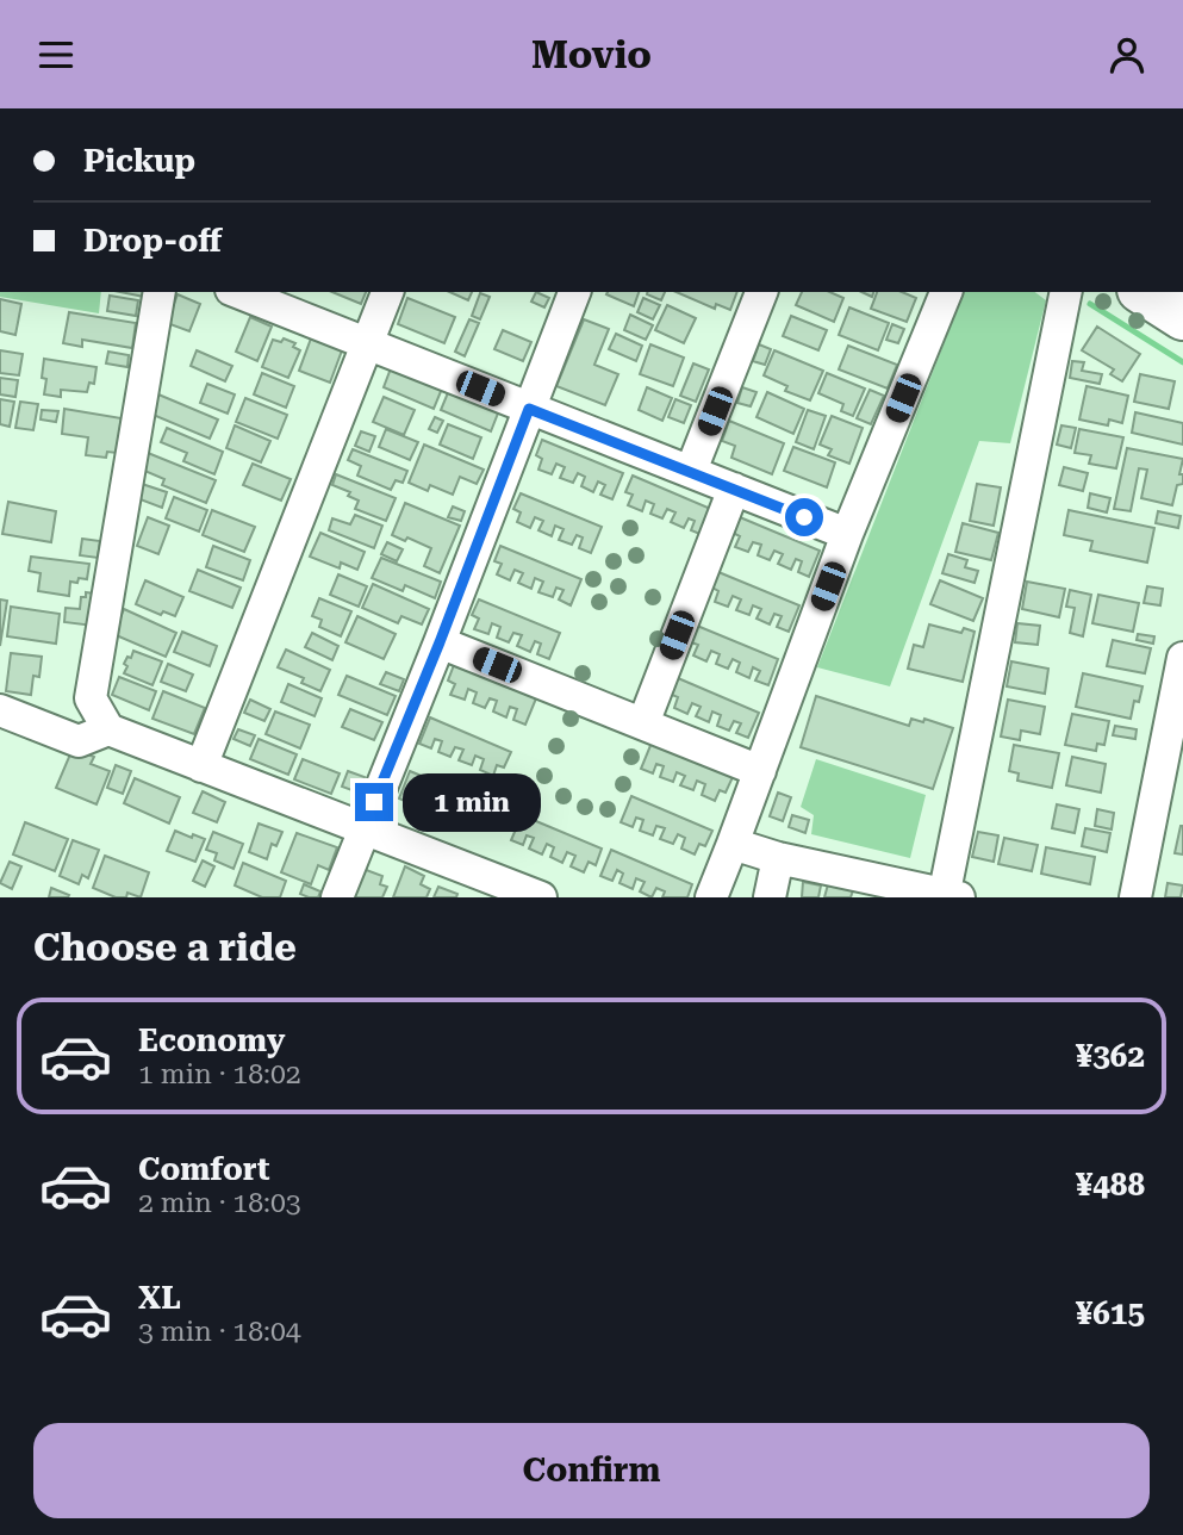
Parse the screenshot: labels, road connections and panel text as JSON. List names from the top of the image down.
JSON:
{
  "page": {
    "header": "Movio",
    "banner": ["Pickup", "Drop-off"],
    "bubble": "1 min",
    "heading": "Choose a ride",
    "list": [
      {
        "name": "Economy",
        "note": "1 min · 18:02",
        "value": "¥362"
      },
      {
        "name": "Comfort",
        "note": "2 min · 18:03",
        "value": "¥488"
      },
      {
        "name": "XL",
        "note": "3 min · 18:04",
        "value": "¥615"
      }
    ],
    "buttons": "Confirm"
  }
}
